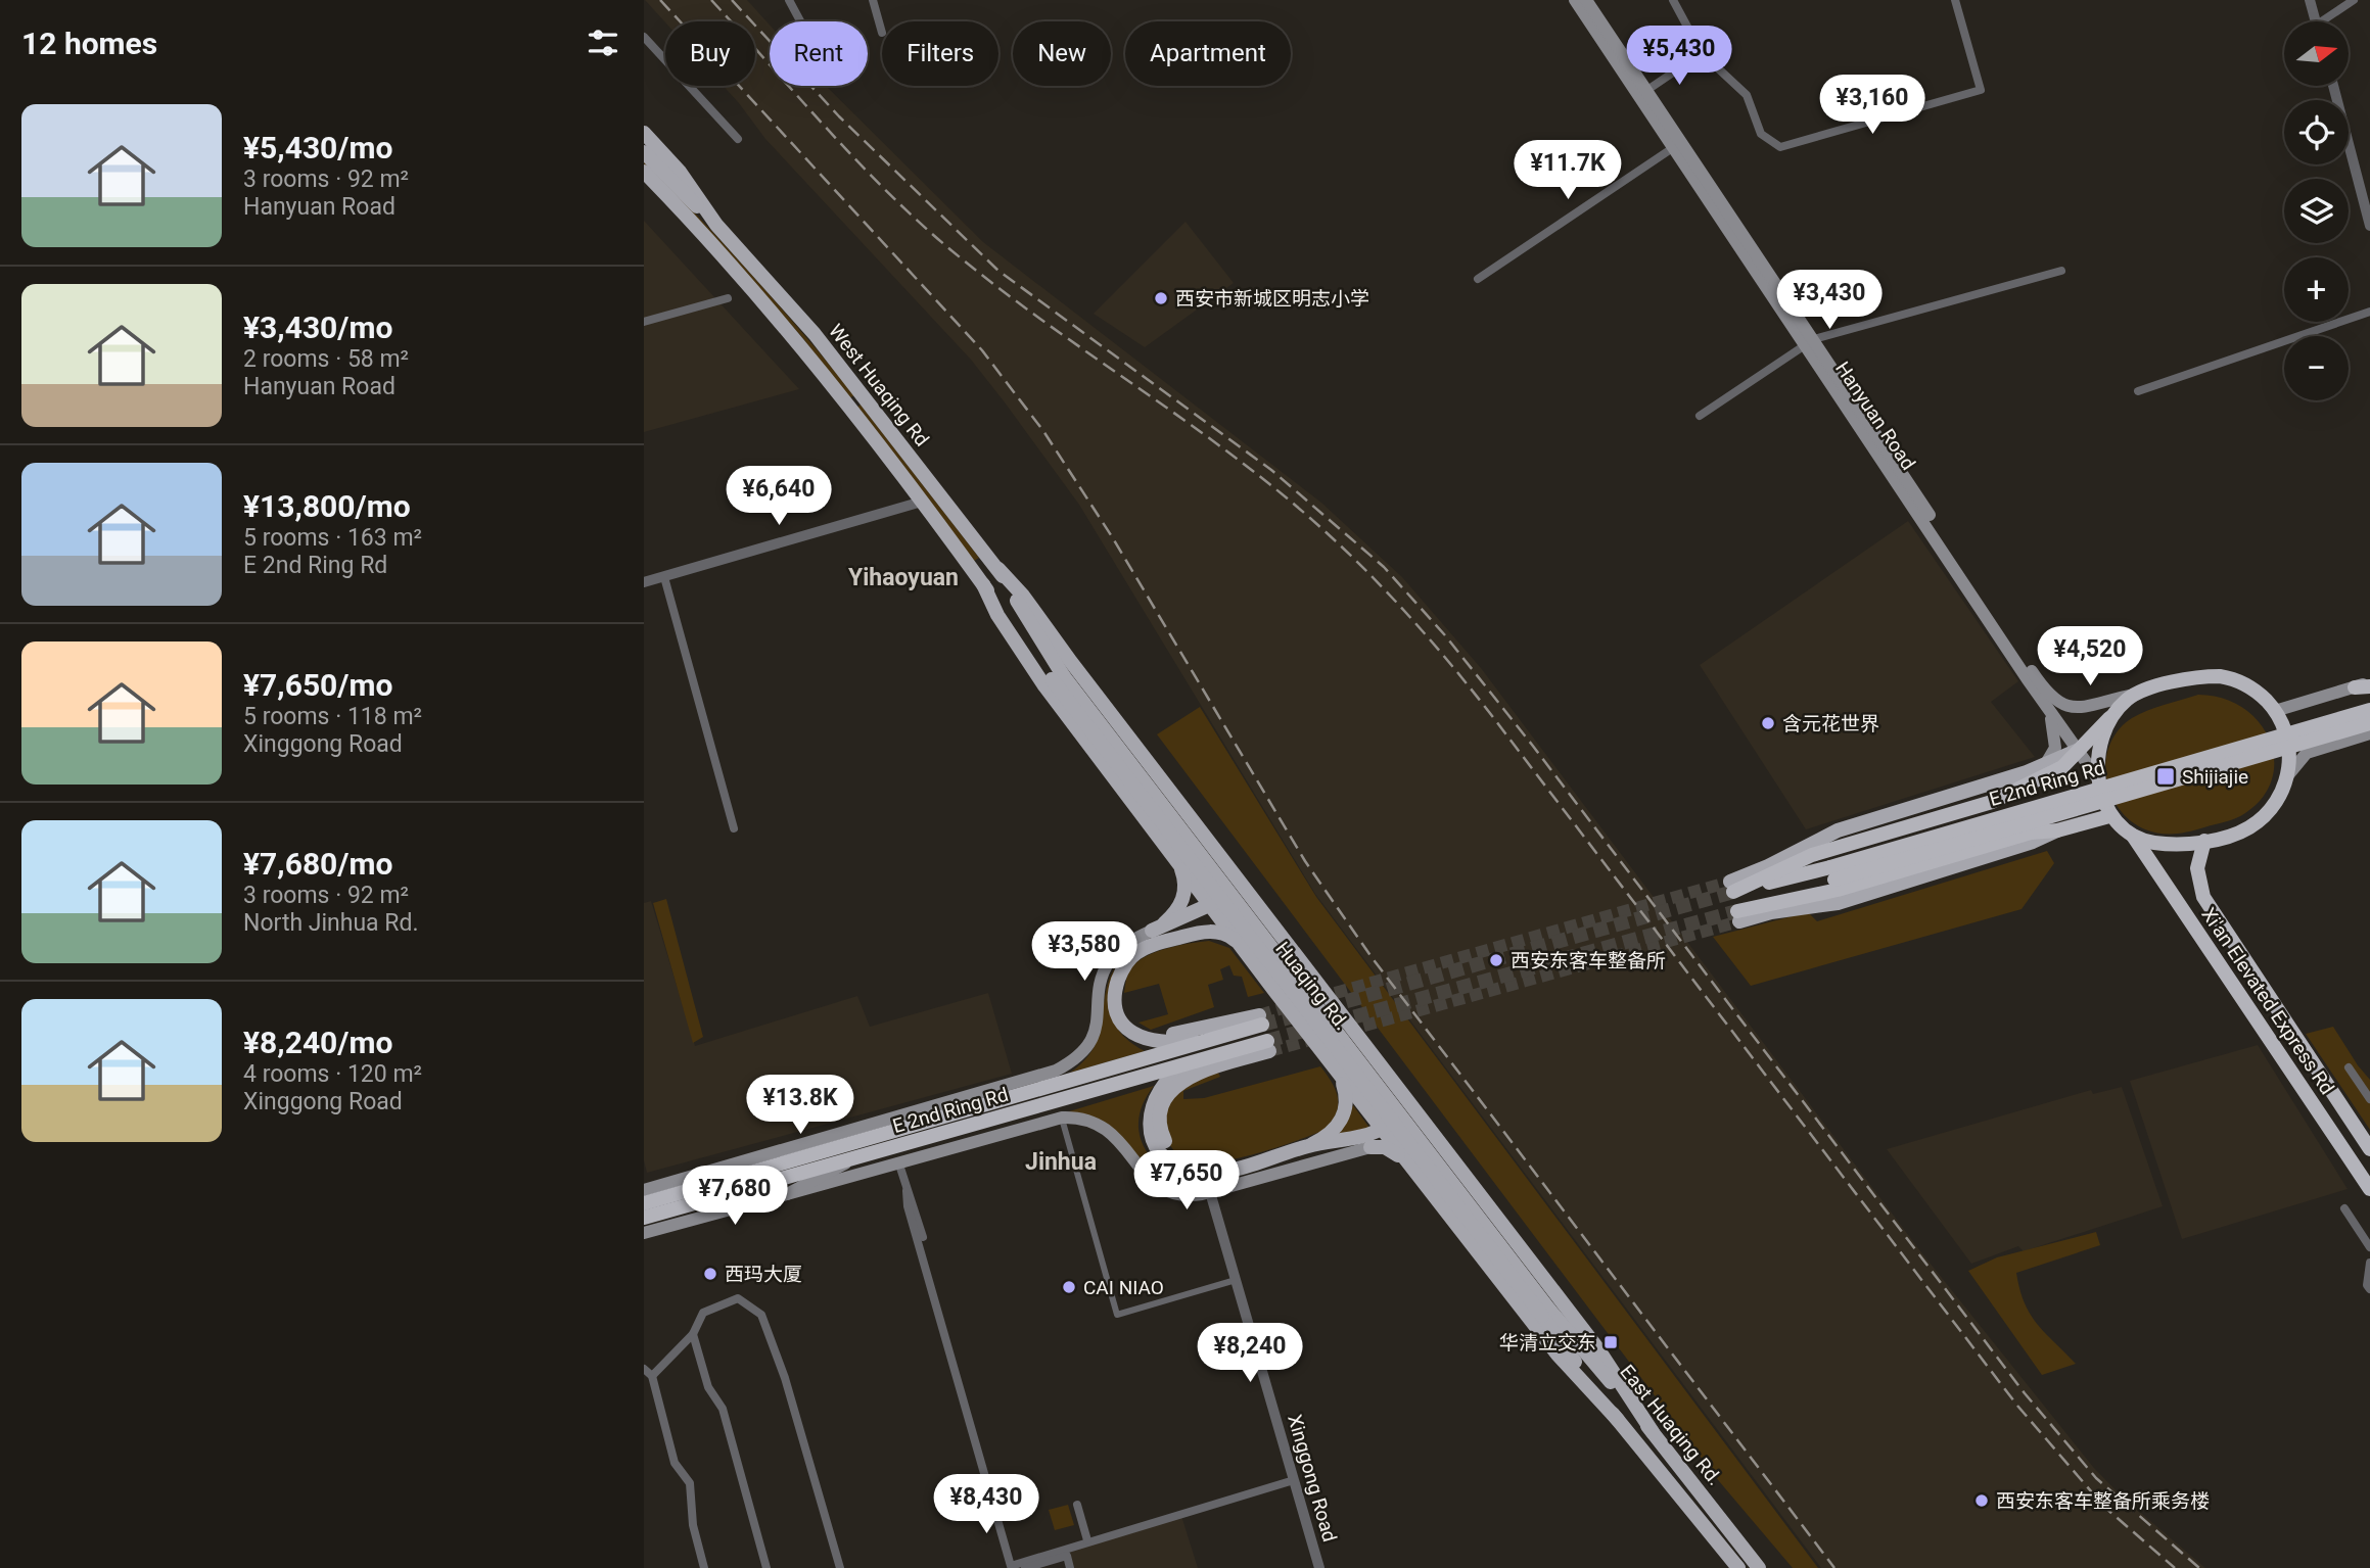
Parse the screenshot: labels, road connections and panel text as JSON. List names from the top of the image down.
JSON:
{
  "streets": {
    "highway": ["E 2nd Ring Rd", "Xi'an Elevated Express Rd"],
    "main road": [
      "West Huaqing Rd",
      "Hanyuan Road",
      "Huaqing Rd.",
      "East Huaqing Rd."
    ],
    "street": ["Xinggong Road"]
  },
  "crossings": [
    ["West Huaqing Rd", "Huaqing Rd."],
    ["Hanyuan Road", "Xi'an Elevated Express Rd"],
    ["Huaqing Rd.", "East Huaqing Rd."]
  ],
  "districts": ["Yihaoyuan", "Jinhua"],
  "places": {
    "other": [
      "西安市新城区明志小学",
      "含元花世界",
      "西安东客车整备所",
      "西玛大厦",
      "CAI NIAO",
      "西安东客车整备所乘务楼"
    ],
    "transit": ["Shijiajie", "华清立交东"]
  },
  "north": "right",
  "page": {
    "heading": "12 homes",
    "map_buttons": ["+", "−"],
    "chip": [
      "Buy",
      "Rent",
      "Filters",
      "New",
      "Apartment"
    ],
    "price": [
      "¥5,430",
      "¥3,160",
      "¥11.7K",
      "¥3,430",
      "¥6,640",
      "¥4,520",
      "¥3,580",
      "¥13.8K",
      "¥7,650",
      "¥7,680",
      "¥8,240",
      "¥8,430"
    ],
    "list": [
      {
        "name": "¥5,430/mo",
        "note": "3 rooms · 92 m² · Hanyuan Road"
      },
      {
        "name": "¥3,430/mo",
        "note": "2 rooms · 58 m² · Hanyuan Road"
      },
      {
        "name": "¥13,800/mo",
        "note": "5 rooms · 163 m² · E 2nd Ring Rd"
      },
      {
        "name": "¥7,650/mo",
        "note": "5 rooms · 118 m² · Xinggong Road"
      },
      {
        "name": "¥7,680/mo",
        "note": "3 rooms · 92 m² · North Jinhua Rd."
      },
      {
        "name": "¥8,240/mo",
        "note": "4 rooms · 120 m² · Xinggong Road"
      }
    ]
  }
}
